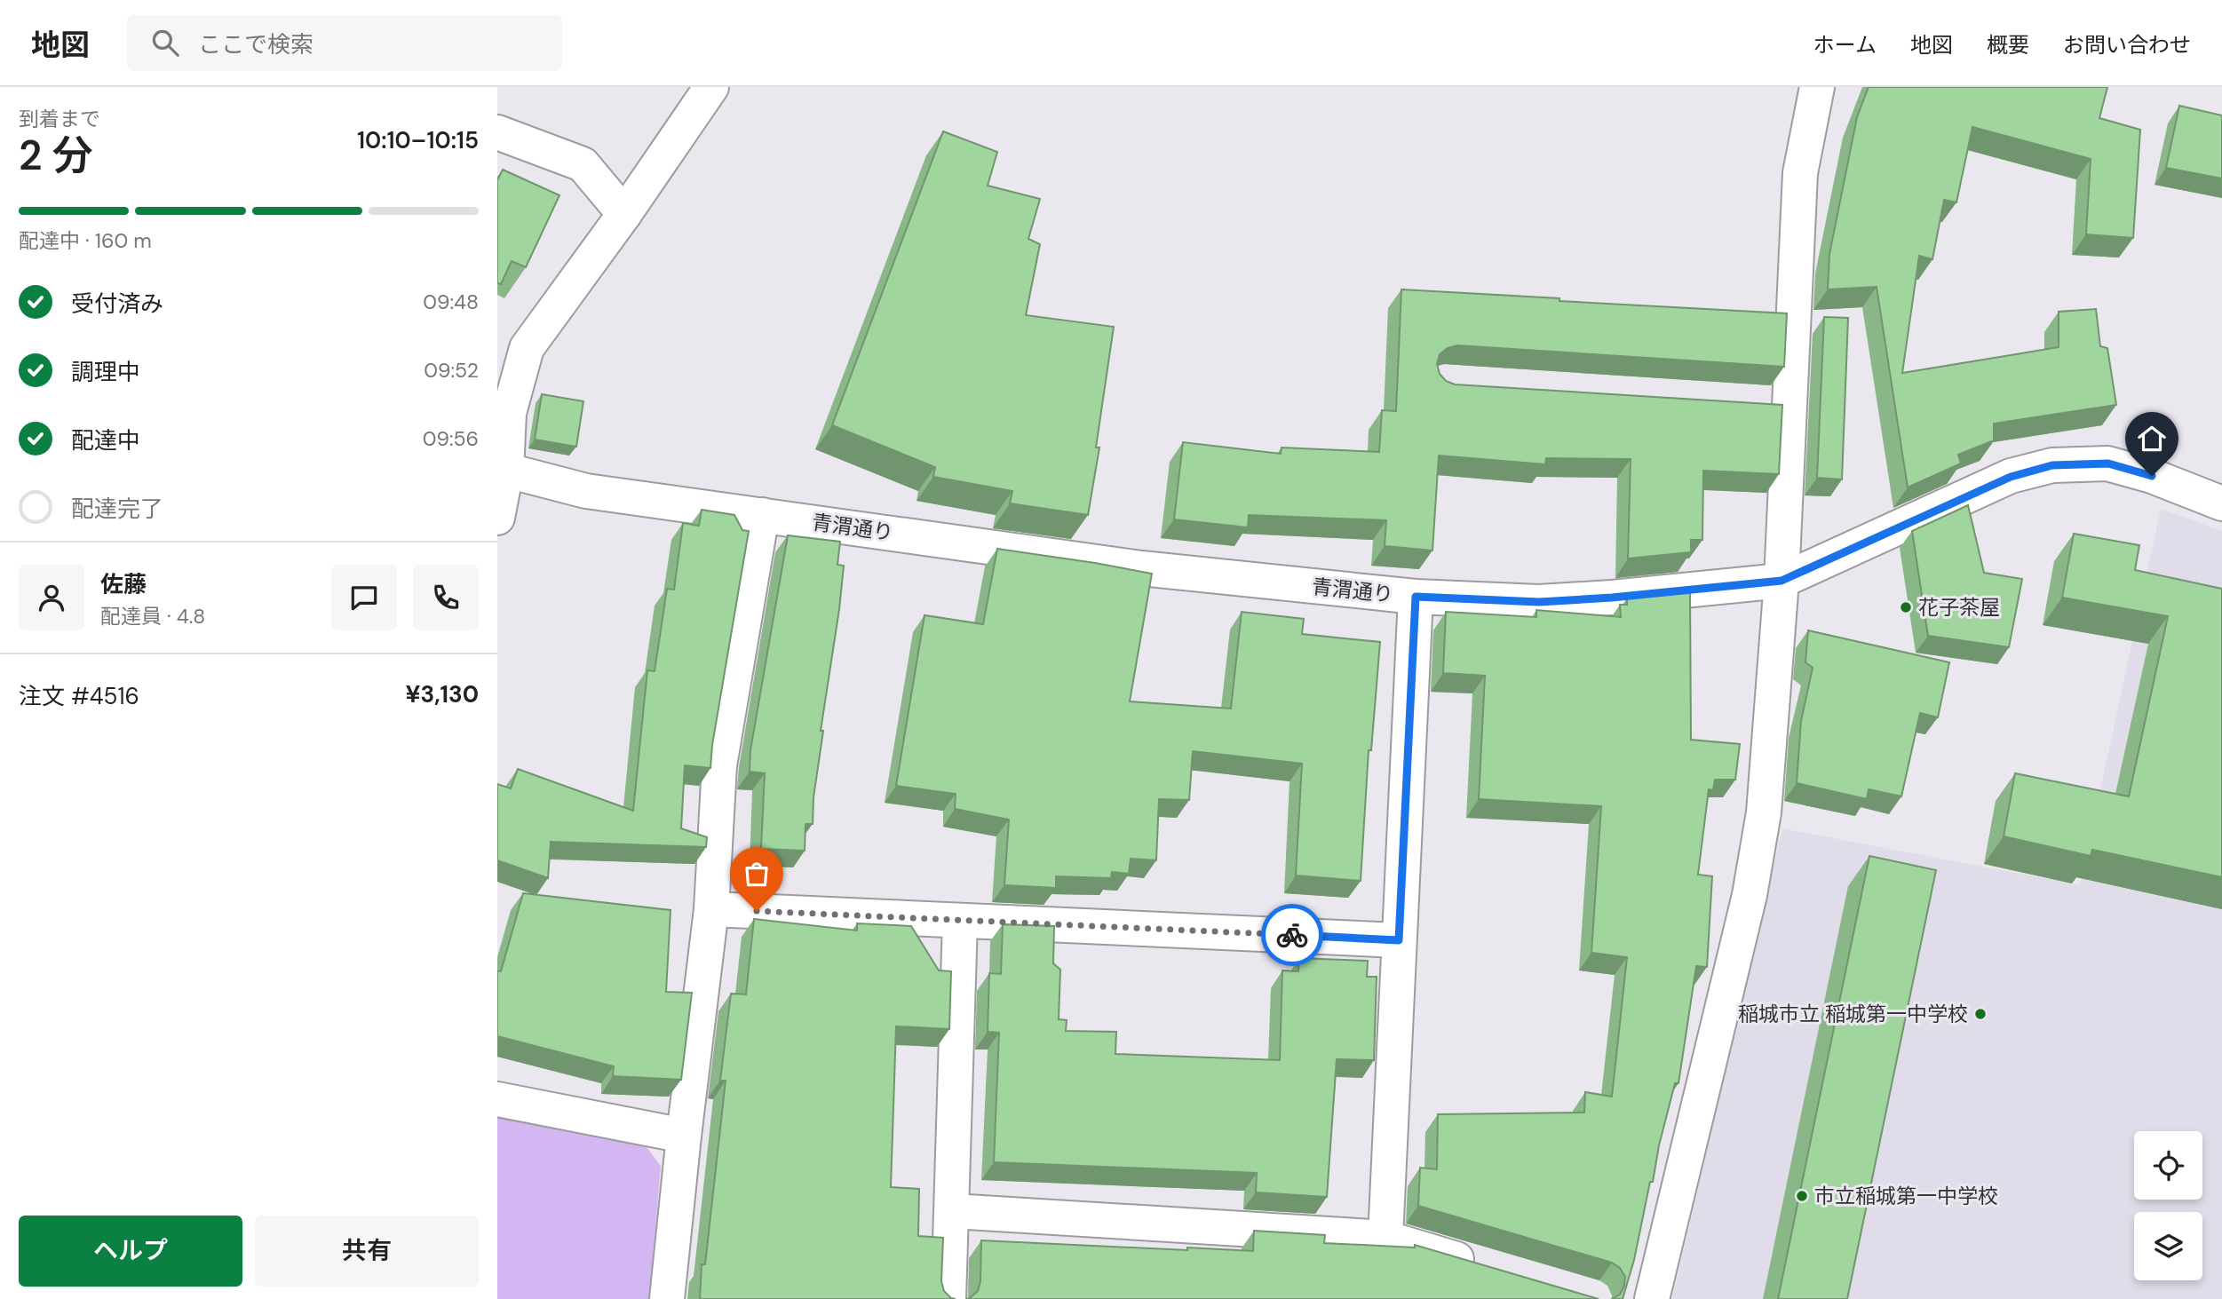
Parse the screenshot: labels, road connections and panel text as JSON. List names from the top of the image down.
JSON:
{
  "streets": {
    "street": ["青渭通り"]
  },
  "places": ["花子茶屋", "稲城市立 稲城第一中学校", "市立稲城第一中学校"],
  "page": {
    "header": "地図",
    "search": "ここで検索",
    "nav": [
      "ホーム",
      "地図",
      "概要",
      "お問い合わせ"
    ],
    "heading": ["2 分", "到着まで", "10:10–10:15"],
    "panel": [
      "佐藤",
      "配達員 · 4.8",
      "注文 #4516",
      "¥3,130"
    ],
    "bar": "配達中 · 160 m",
    "list": [
      ["受付済み", "09:48"],
      ["調理中", "09:52"],
      ["配達中", "09:56"],
      "配達完了"
    ],
    "buttons": ["ヘルプ", "共有"]
  }
}
